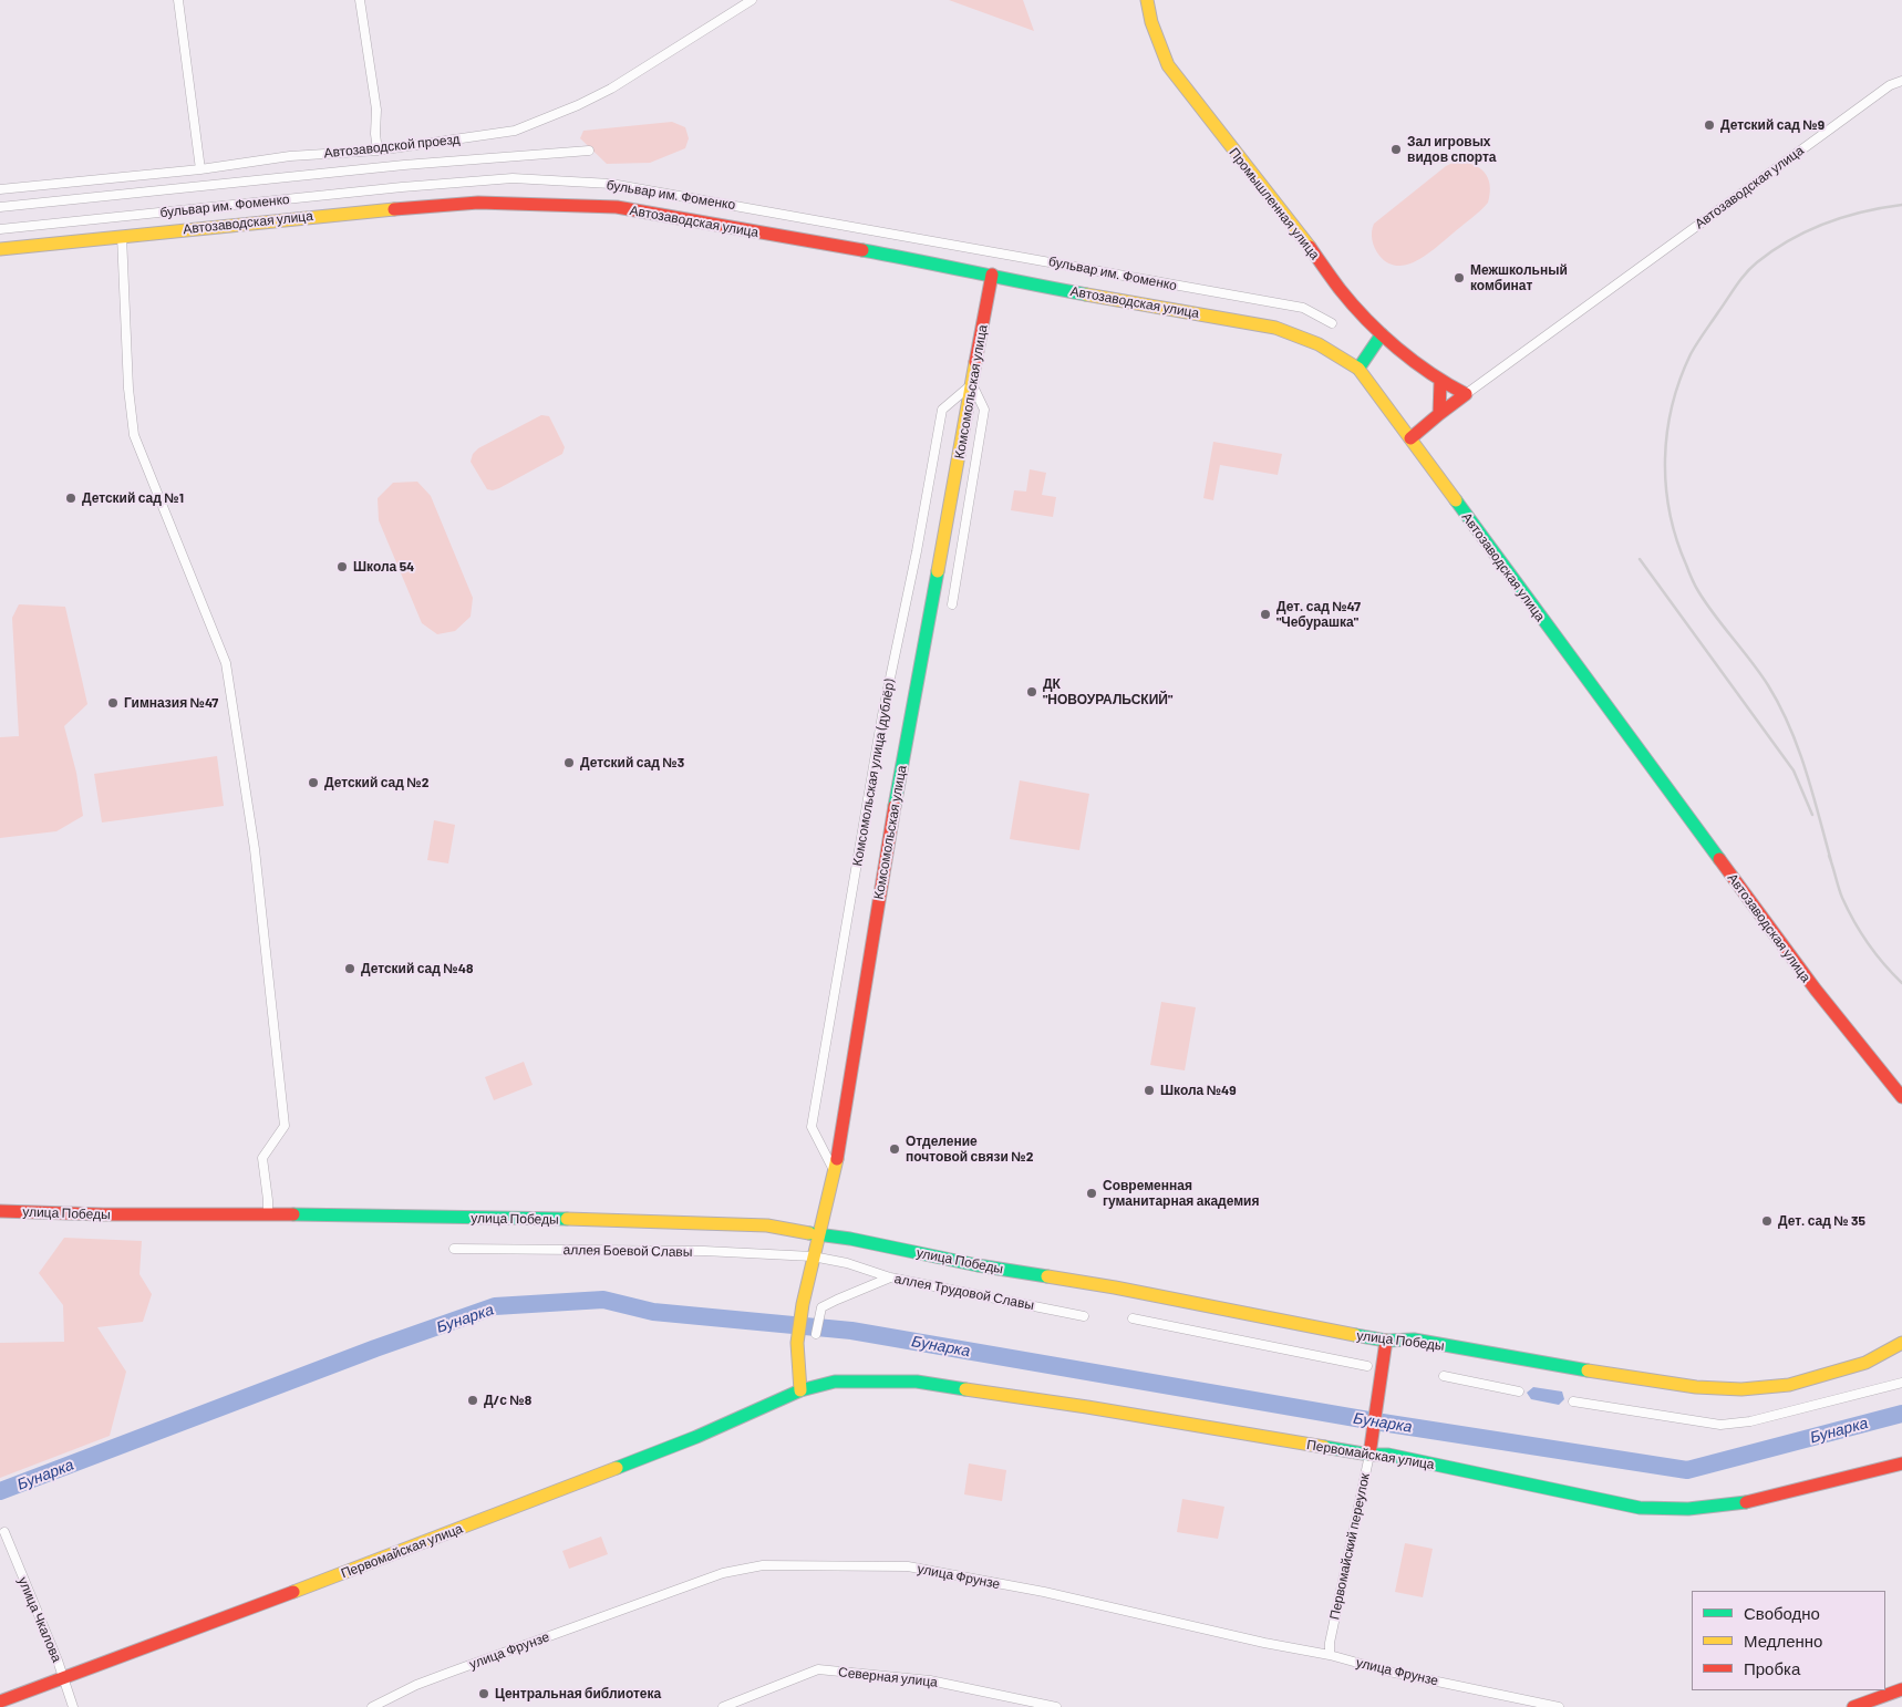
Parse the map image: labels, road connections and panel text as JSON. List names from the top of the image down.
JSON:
{
  "streets": {
    "street": [
      "Автозаводской проезд",
      "Автозаводская улица",
      "бульвар им. Фоменко",
      "Промышленная улица",
      "Комсомольская улица",
      "Комсомольская улица (дублёр)",
      "улица Победы",
      "аллея Боевой Славы",
      "аллея Трудовой Славы",
      "Первомайская улица",
      "Первомайский переулок",
      "улица Фрунзе",
      "улица Чкалова",
      "Северная улица"
    ]
  },
  "crossings": [
    ["Автозаводская улица", "Промышленная улица"],
    ["Автозаводская улица", "Комсомольская улица"],
    ["Комсомольская улица", "Комсомольская улица (дублёр)"],
    ["Комсомольская улица", "улица Победы"],
    ["Комсомольская улица", "аллея Боевой Славы"],
    ["Комсомольская улица", "Первомайская улица"],
    ["улица Победы", "Первомайский переулок"],
    ["аллея Боевой Славы", "аллея Трудовой Славы"],
    ["Первомайская улица", "Первомайский переулок"],
    ["Первомайская улица", "улица Чкалова"],
    ["Первомайский переулок", "улица Фрунзе"]
  ],
  "water": ["Бунарка"],
  "places": [
    "Детский сад №9",
    "Зал игровых видов спорта",
    "Межшкольный комбинат",
    "Детский сад №1",
    "Школа 54",
    "Дет. сад №47 \"Чебурашка\"",
    "ДК \"НОВОУРАЛЬСКИЙ\"",
    "Гимназия №47",
    "Детский сад №3",
    "Детский сад №2",
    "Детский сад №48",
    "Школа №49",
    "Отделение почтовой связи №2",
    "Современная гуманитарная академия",
    "Дет. сад № 35",
    "Д/с №8",
    "Центральная библиотека"
  ],
  "legend": ["Свободно", "Медленно", "Пробка"]
}
